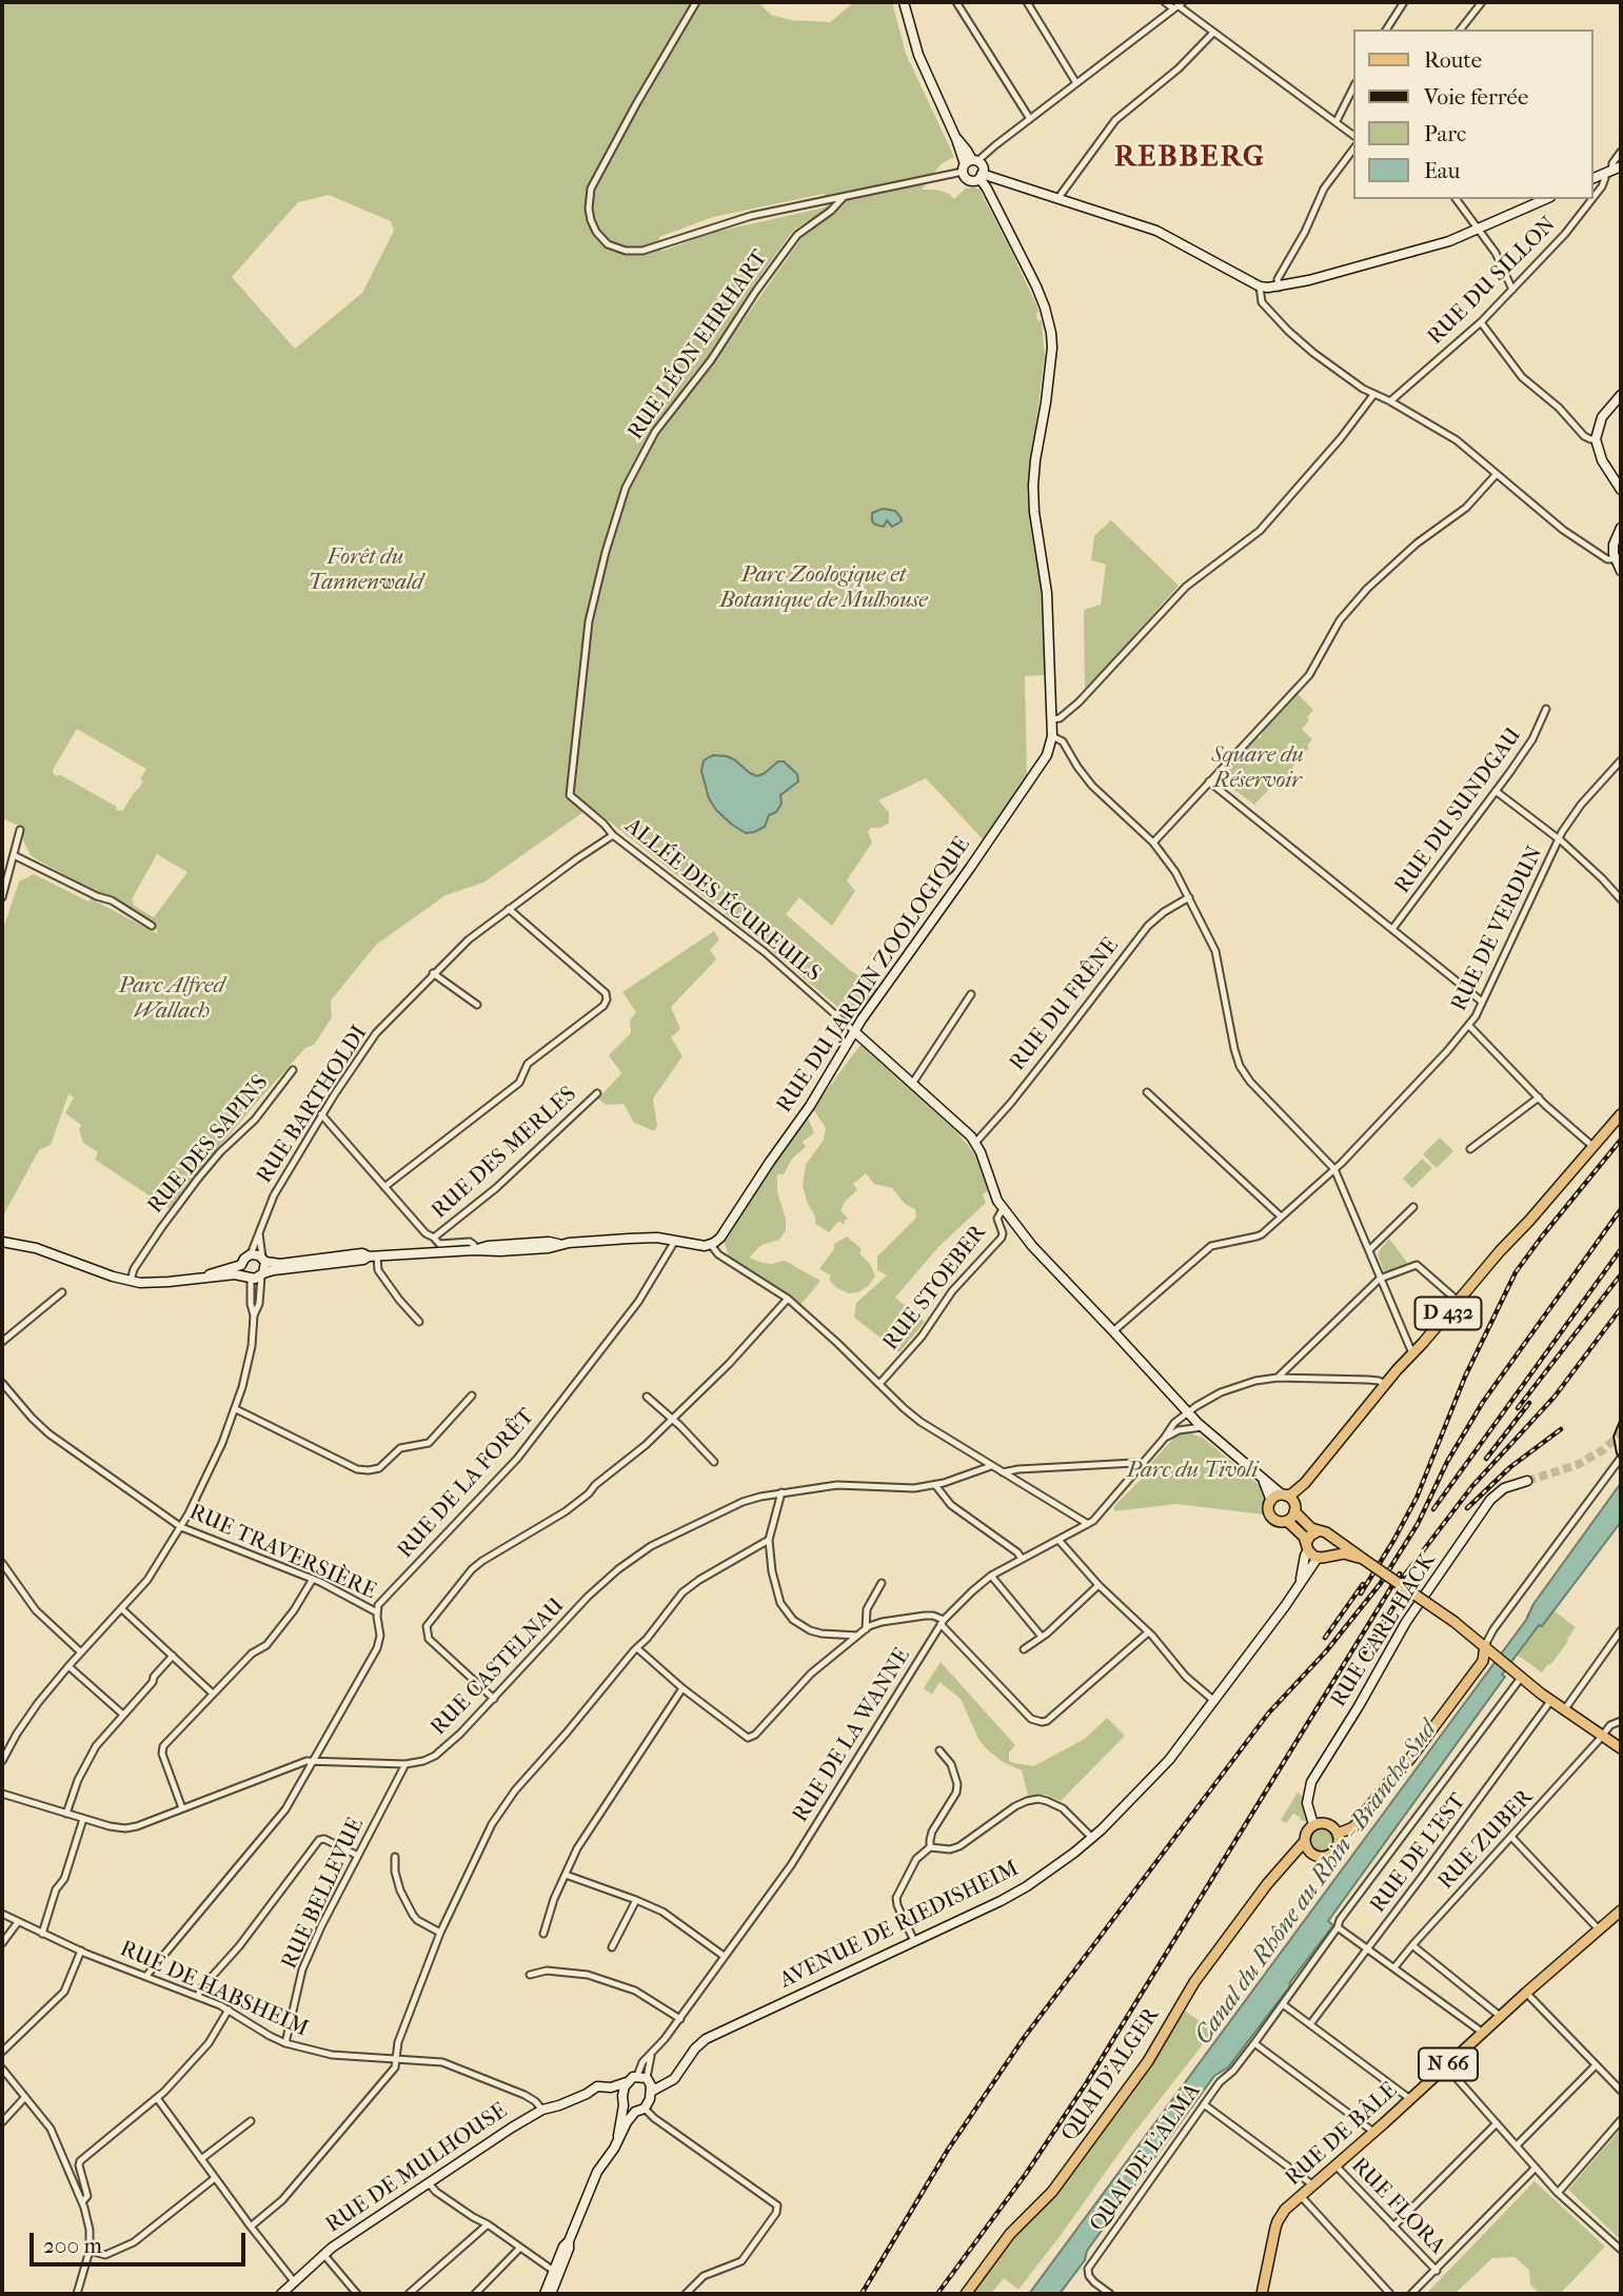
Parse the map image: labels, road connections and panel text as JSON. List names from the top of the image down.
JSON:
{
  "streets": {
    "main road": [
      "RUE DU JARDIN ZOOLOGIQUE",
      "D 432",
      "RUE CARL HACK",
      "AVENUE DE RIEDISHEIM",
      "N 66",
      "QUAI D'ALGER",
      "RUE DE BÂLE",
      "RUE DE MULHOUSE"
    ],
    "street": [
      "RUE DU SILLON",
      "RUE LÉON EHRHART",
      "RUE DU SUNDGAU",
      "ALLÉE DES ÉCUREUILS",
      "RUE DE VERDUN",
      "RUE DU FRÊNE",
      "RUE BARTHOLDI",
      "RUE DES SAPINS",
      "RUE DES MERLES",
      "RUE STOEBER",
      "RUE DE LA FORÊT",
      "RUE TRAVERSIÈRE",
      "RUE CASTELNAU",
      "RUE DE LA WANNE",
      "RUE ZUBER",
      "RUE DE L'EST",
      "RUE BELLEVUE",
      "RUE DE HABSHEIM",
      "QUAI DE L'ALMA",
      "RUE FLORA"
    ]
  },
  "crossings": [
    ["RUE LÉON EHRHART", "ALLÉE DES ÉCUREUILS"],
    ["ALLÉE DES ÉCUREUILS", "RUE DU JARDIN ZOOLOGIQUE"],
    ["ALLÉE DES ÉCUREUILS", "RUE BARTHOLDI"],
    ["D 432", "RUE DE LA WANNE"],
    ["RUE DE LA FORÊT", "RUE TRAVERSIÈRE"],
    ["RUE CARL HACK", "QUAI D'ALGER"],
    ["RUE CASTELNAU", "RUE BELLEVUE"],
    ["RUE DE LA WANNE", "AVENUE DE RIEDISHEIM"],
    ["RUE DE LA WANNE", "RUE DE MULHOUSE"],
    ["RUE BELLEVUE", "RUE DE HABSHEIM"],
    ["AVENUE DE RIEDISHEIM", "RUE DE MULHOUSE"],
    ["RUE DE HABSHEIM", "RUE DE MULHOUSE"],
    ["RUE DE BÂLE", "RUE FLORA"]
  ],
  "districts": ["REBBERG"],
  "water": ["Canal du Rhône au Rhin - Branche Sud"],
  "parks": [
    "Forêt du Tannenwald",
    "Parc Zoologique et Botanique de Mulhouse",
    "Square du Réservoir",
    "Parc Alfred Wallach",
    "Parc du Tivoli"
  ],
  "legend": [
    "Route",
    "Voie ferrée",
    "Parc",
    "Eau"
  ],
  "scale_bar": "200 m"
}
